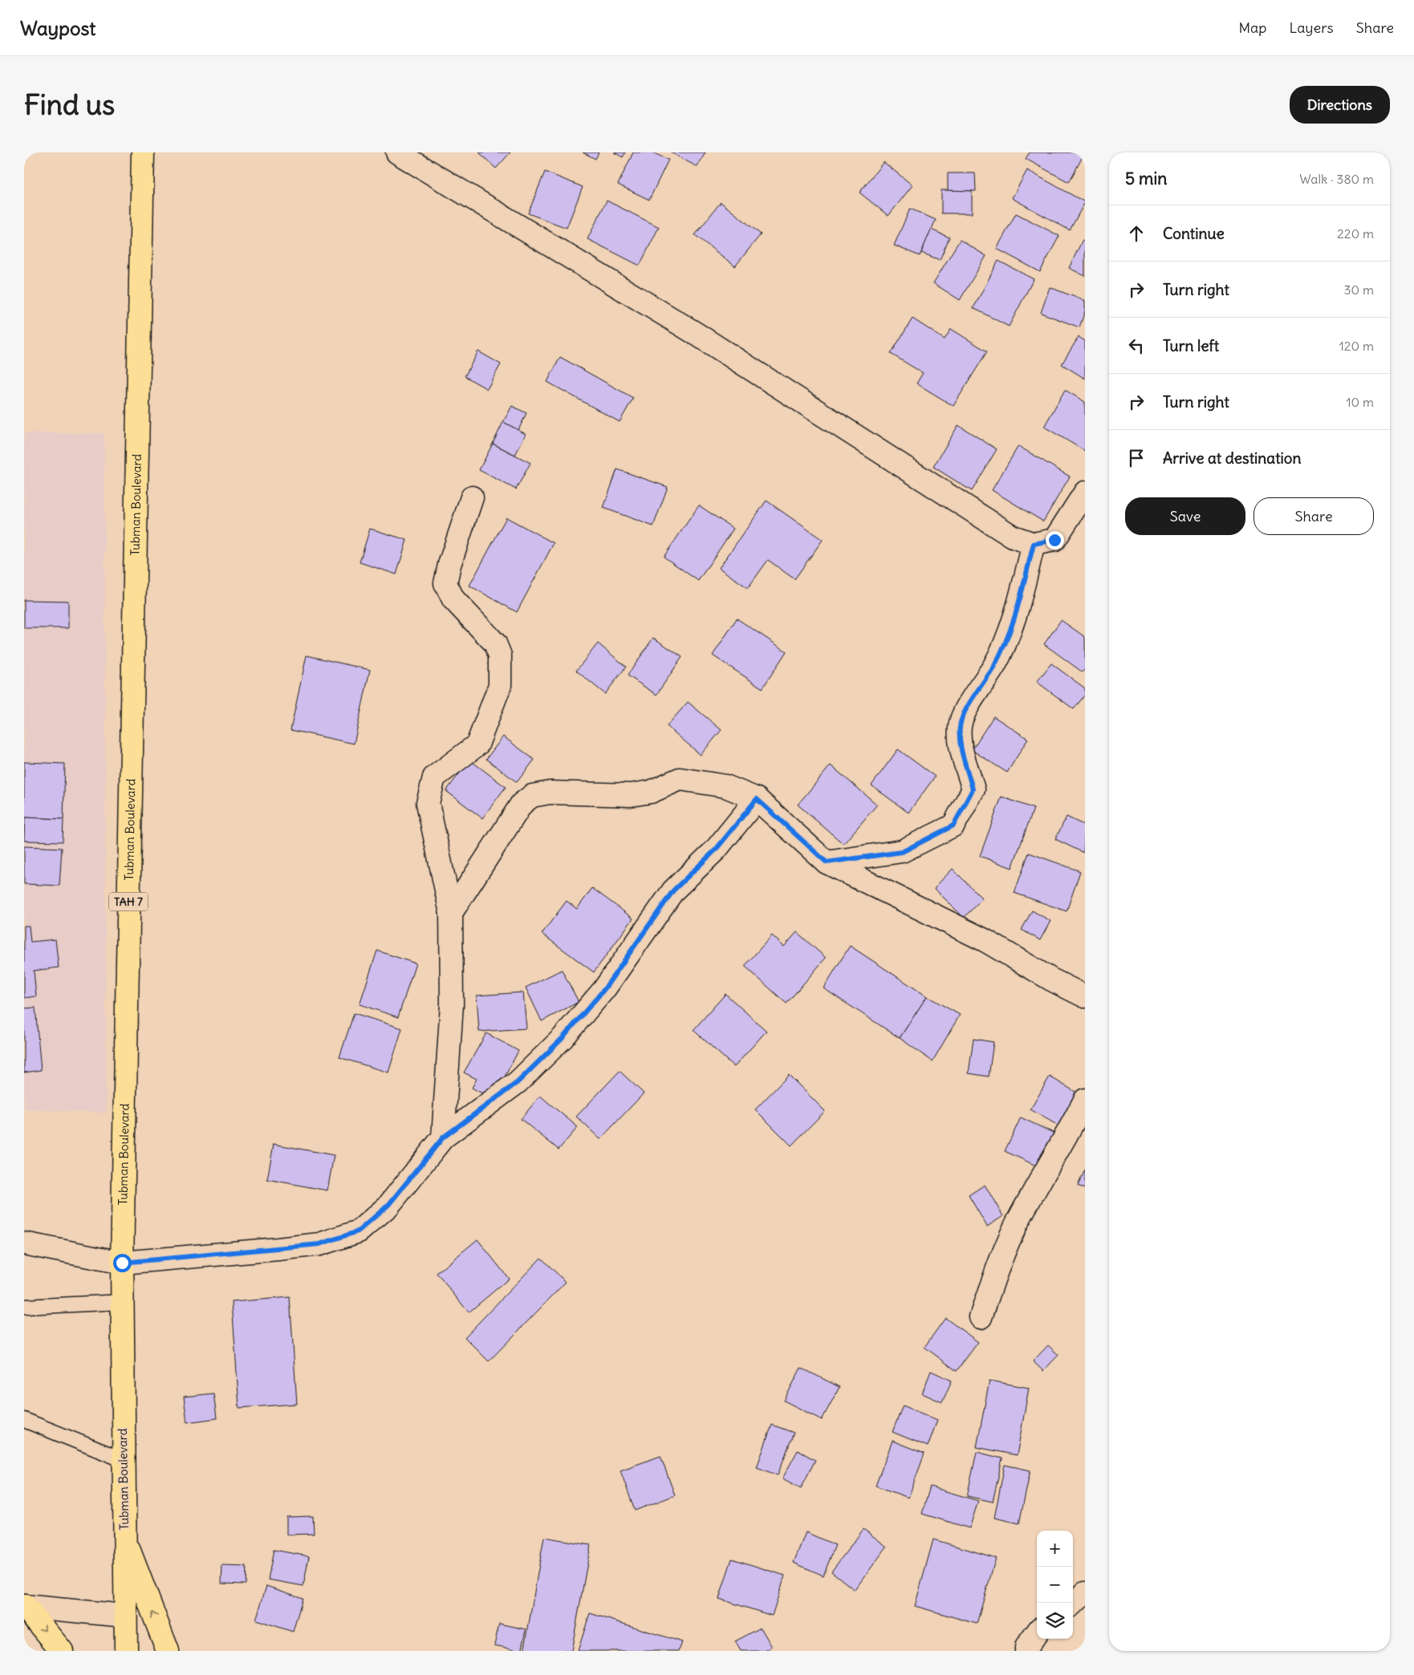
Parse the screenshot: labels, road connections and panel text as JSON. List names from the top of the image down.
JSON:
{
  "streets": {
    "highway": ["Tubman Boulevard", "TAH 7"]
  },
  "page": {
    "header": "Waypost",
    "nav": ["Map", "Layers", "Share"],
    "buttons": [
      "Directions",
      ["Save", "Share"]
    ],
    "title": "Find us",
    "heading": ["5 min", "Walk · 380 m"],
    "list": [
      ["Continue", "220 m"],
      ["Turn right", "30 m"],
      ["Turn left", "120 m"],
      ["Turn right", "10 m"],
      "Arrive at destination"
    ],
    "map_buttons": ["+", "−"]
  }
}
